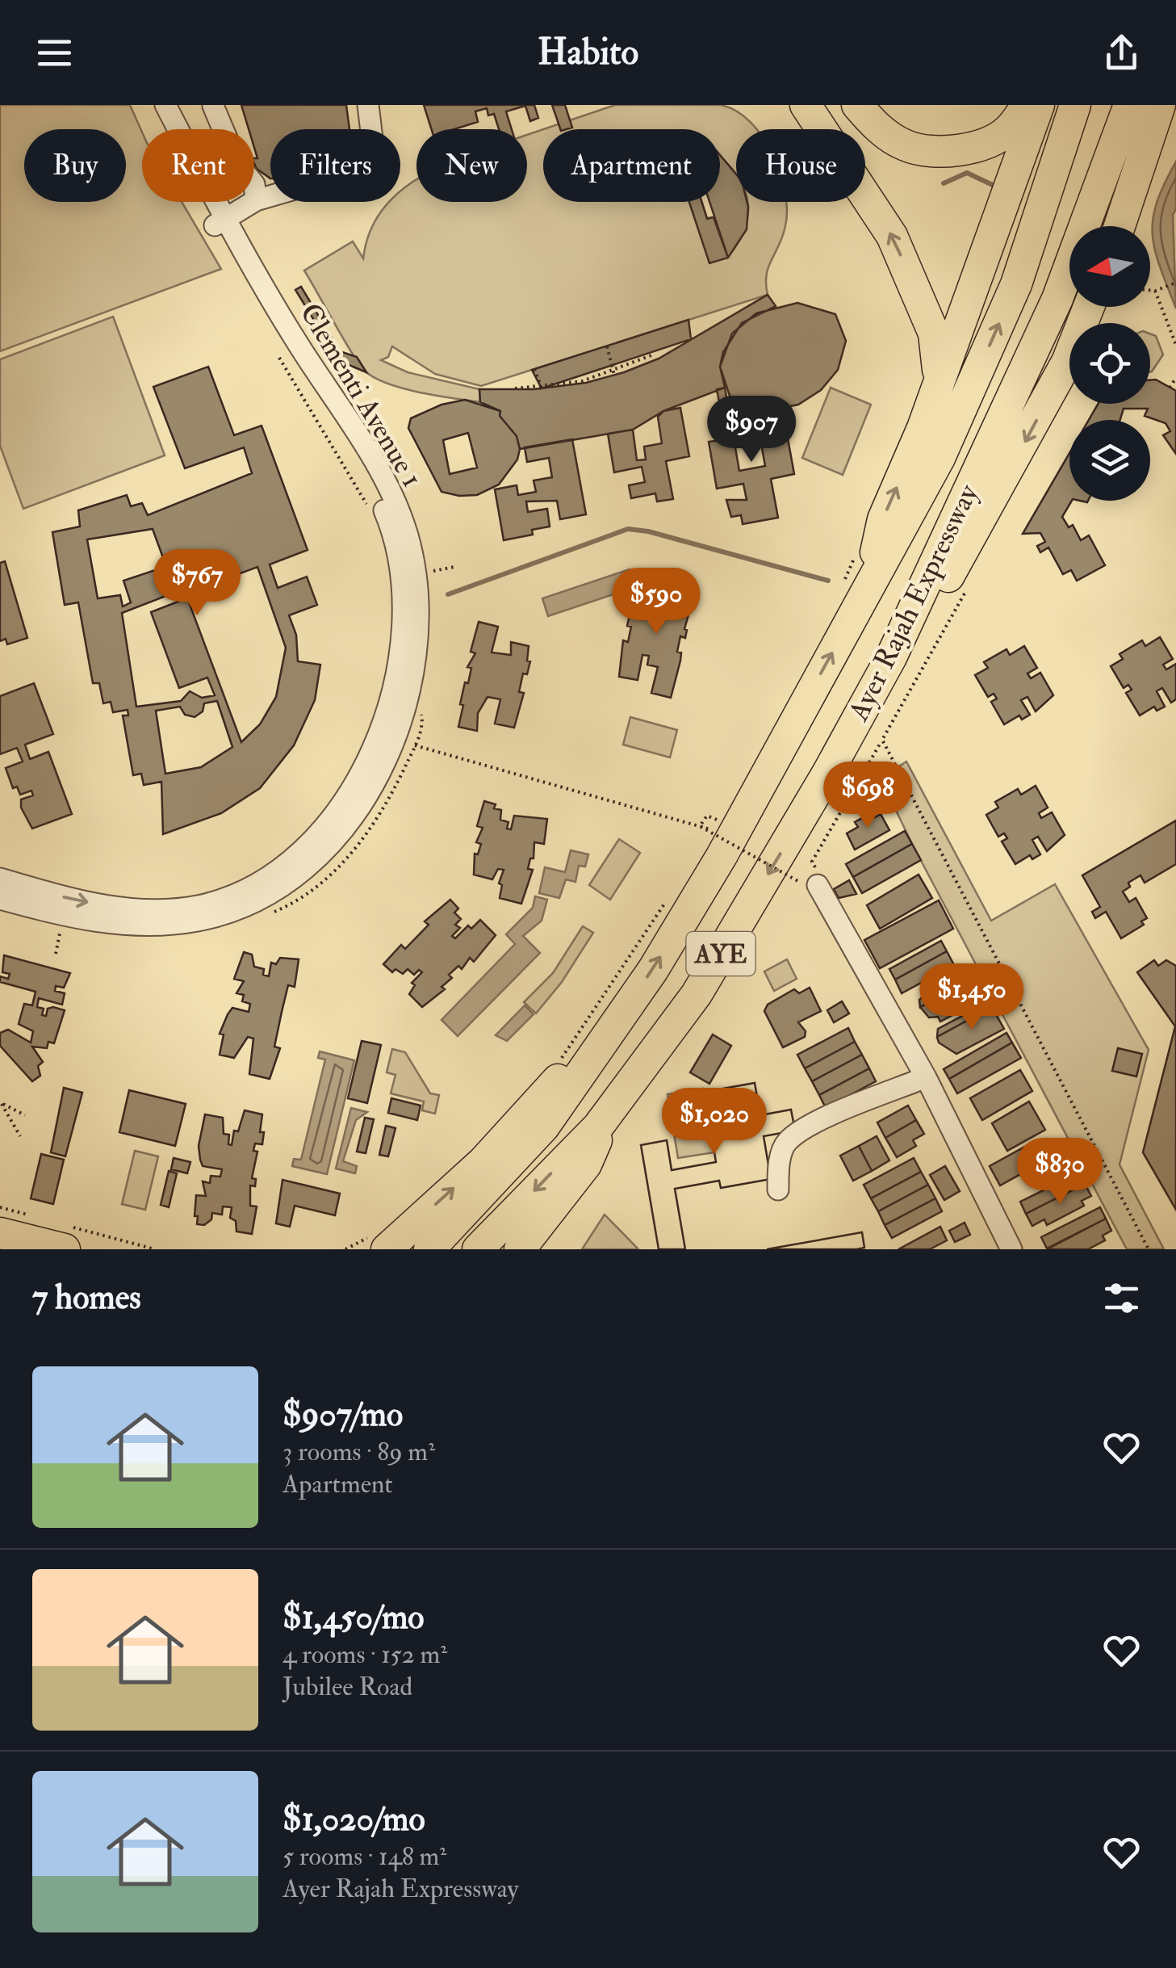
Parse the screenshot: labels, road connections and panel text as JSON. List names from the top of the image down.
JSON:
{
  "streets": {
    "highway": ["Ayer Rajah Expressway", "AYE"],
    "street": ["Clementi Avenue 1"]
  },
  "north": "left",
  "page": {
    "header": "Habito",
    "chip": [
      "Buy",
      "Rent",
      "Filters",
      "New",
      "Apartment",
      "House"
    ],
    "price": [
      "$907",
      "$767",
      "$590",
      "$698",
      "$1,450",
      "$1,020",
      "$830"
    ],
    "heading": "7 homes",
    "list": [
      {
        "name": "$907/mo",
        "note": "3 rooms · 89 m² · Apartment"
      },
      {
        "name": "$1,450/mo",
        "note": "4 rooms · 152 m² · Jubilee Road"
      },
      {
        "name": "$1,020/mo",
        "note": "5 rooms · 148 m² · Ayer Rajah Expressway"
      }
    ]
  }
}
